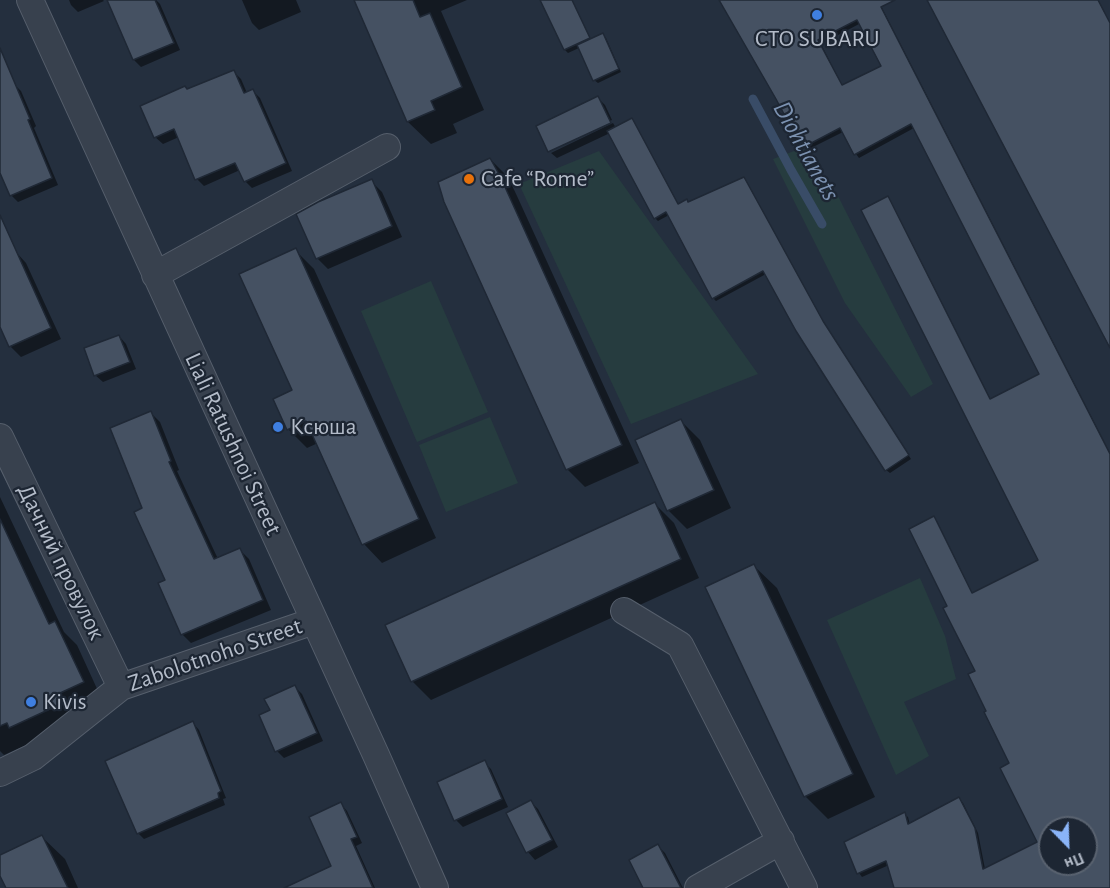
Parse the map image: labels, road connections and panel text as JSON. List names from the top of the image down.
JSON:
{
  "streets": {
    "street": ["Liali Ratushnoi Street", "Дачний провулок", "Zabolotnoho Street"]
  },
  "crossings": [
    ["Liali Ratushnoi Street", "Zabolotnoho Street"],
    ["Дачний провулок", "Zabolotnoho Street"]
  ],
  "water": ["Diohtianets"],
  "places": [
    "СТО SUBARU",
    "Cafe “Rome”",
    "Ксюша",
    "Kivis"
  ],
  "north": "bottom right"
}
